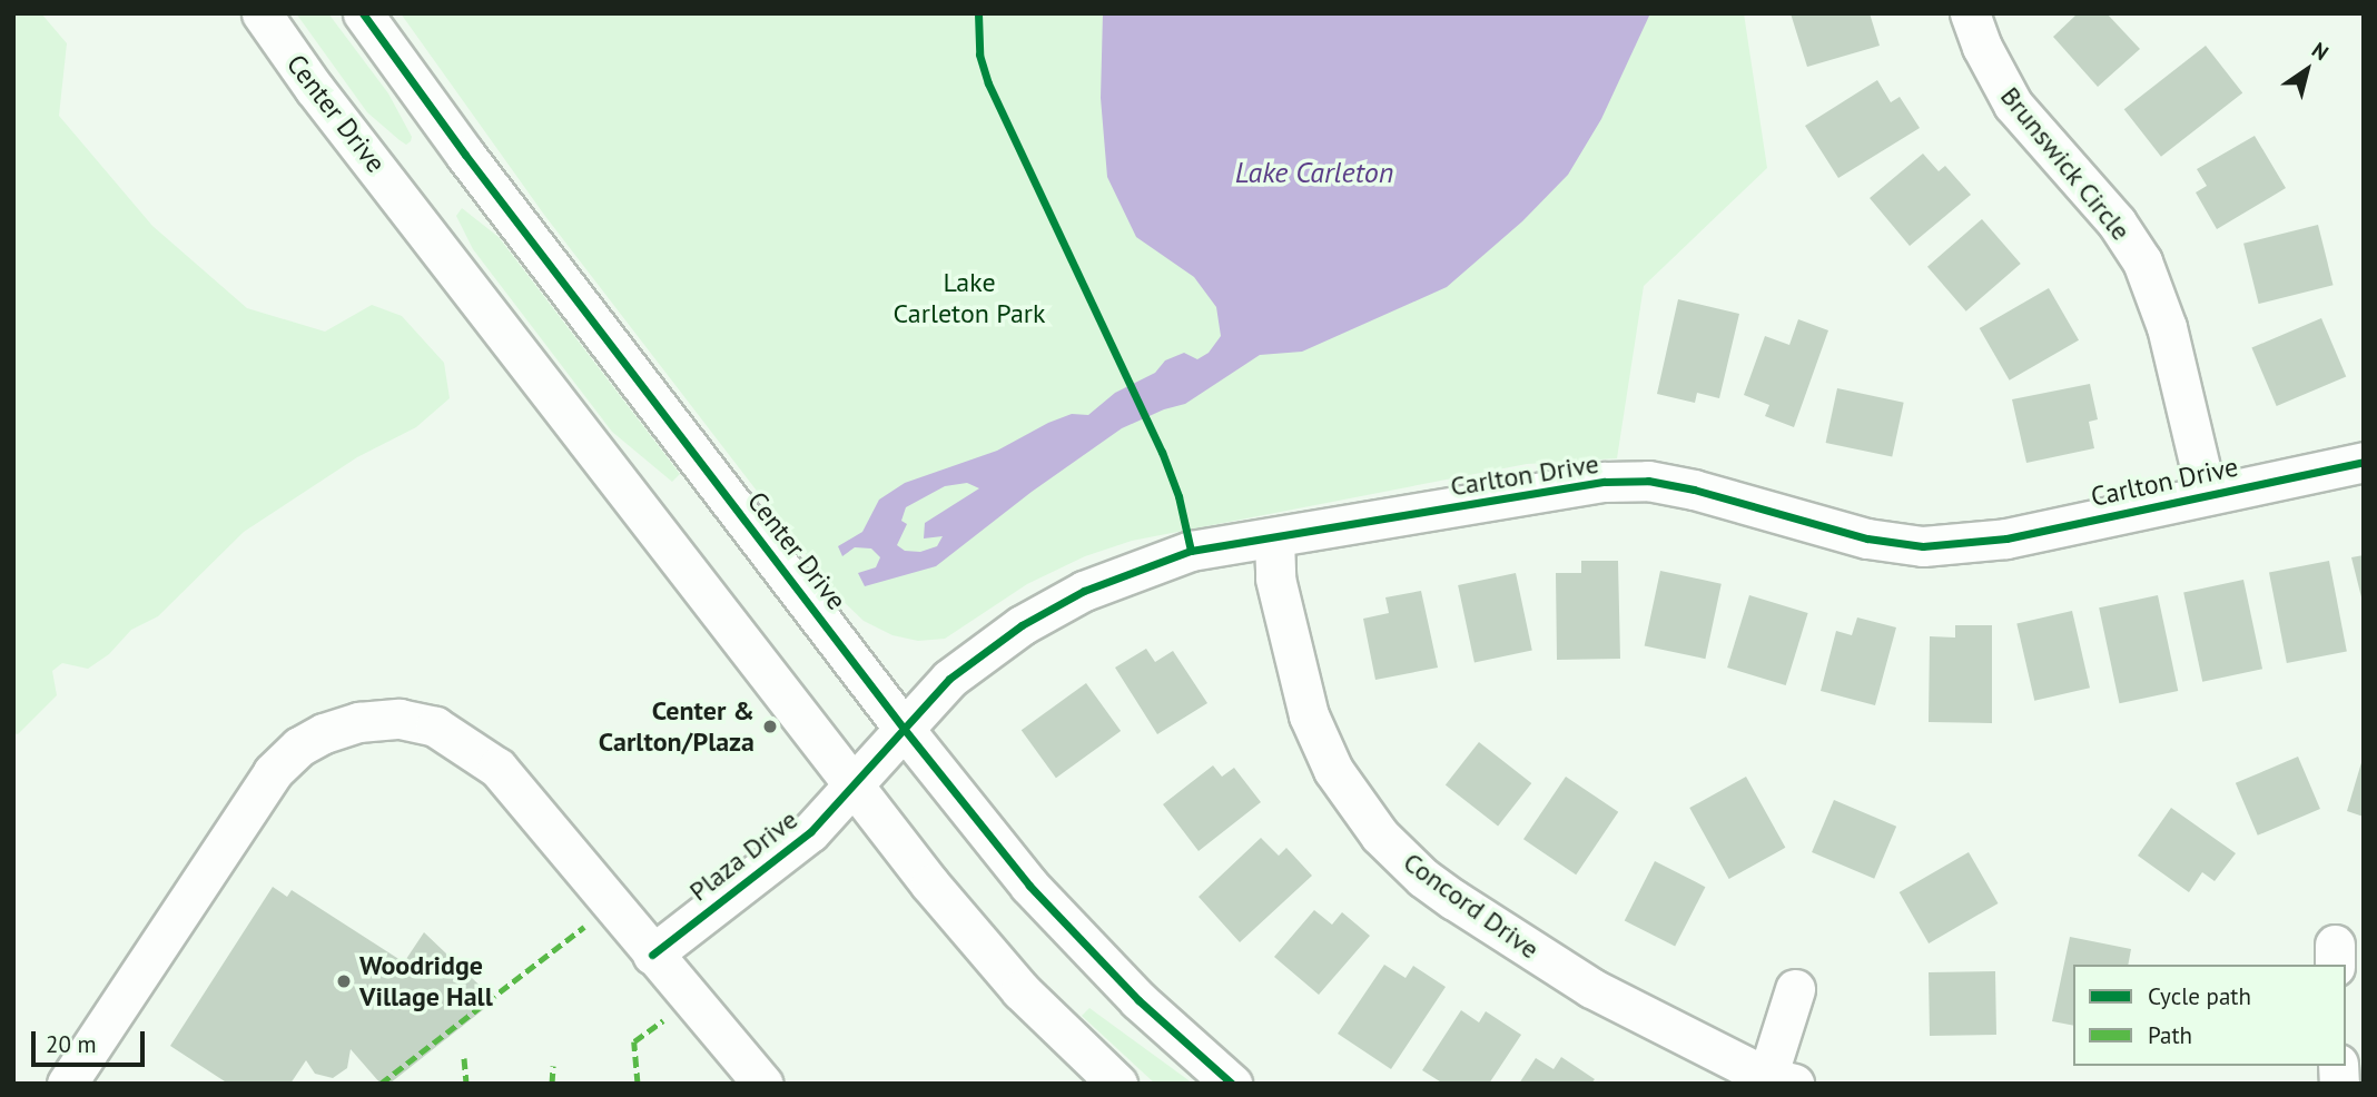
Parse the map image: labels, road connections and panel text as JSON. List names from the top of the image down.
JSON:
{
  "streets": {
    "street": [
      "Center Drive",
      "Brunswick Circle",
      "Carlton Drive",
      "Plaza Drive",
      "Concord Drive"
    ]
  },
  "crossings": [
    ["Center Drive", "Carlton Drive"],
    ["Center Drive", "Plaza Drive"],
    ["Brunswick Circle", "Carlton Drive"],
    ["Carlton Drive", "Plaza Drive"],
    ["Carlton Drive", "Concord Drive"]
  ],
  "water": ["Lake Carleton"],
  "parks": ["Lake Carleton Park"],
  "places": ["Center & Carlton/Plaza", "Woodridge Village Hall"],
  "legend": ["Cycle path", "Path"],
  "scale_bar": "20 m",
  "north": "top right"
}
